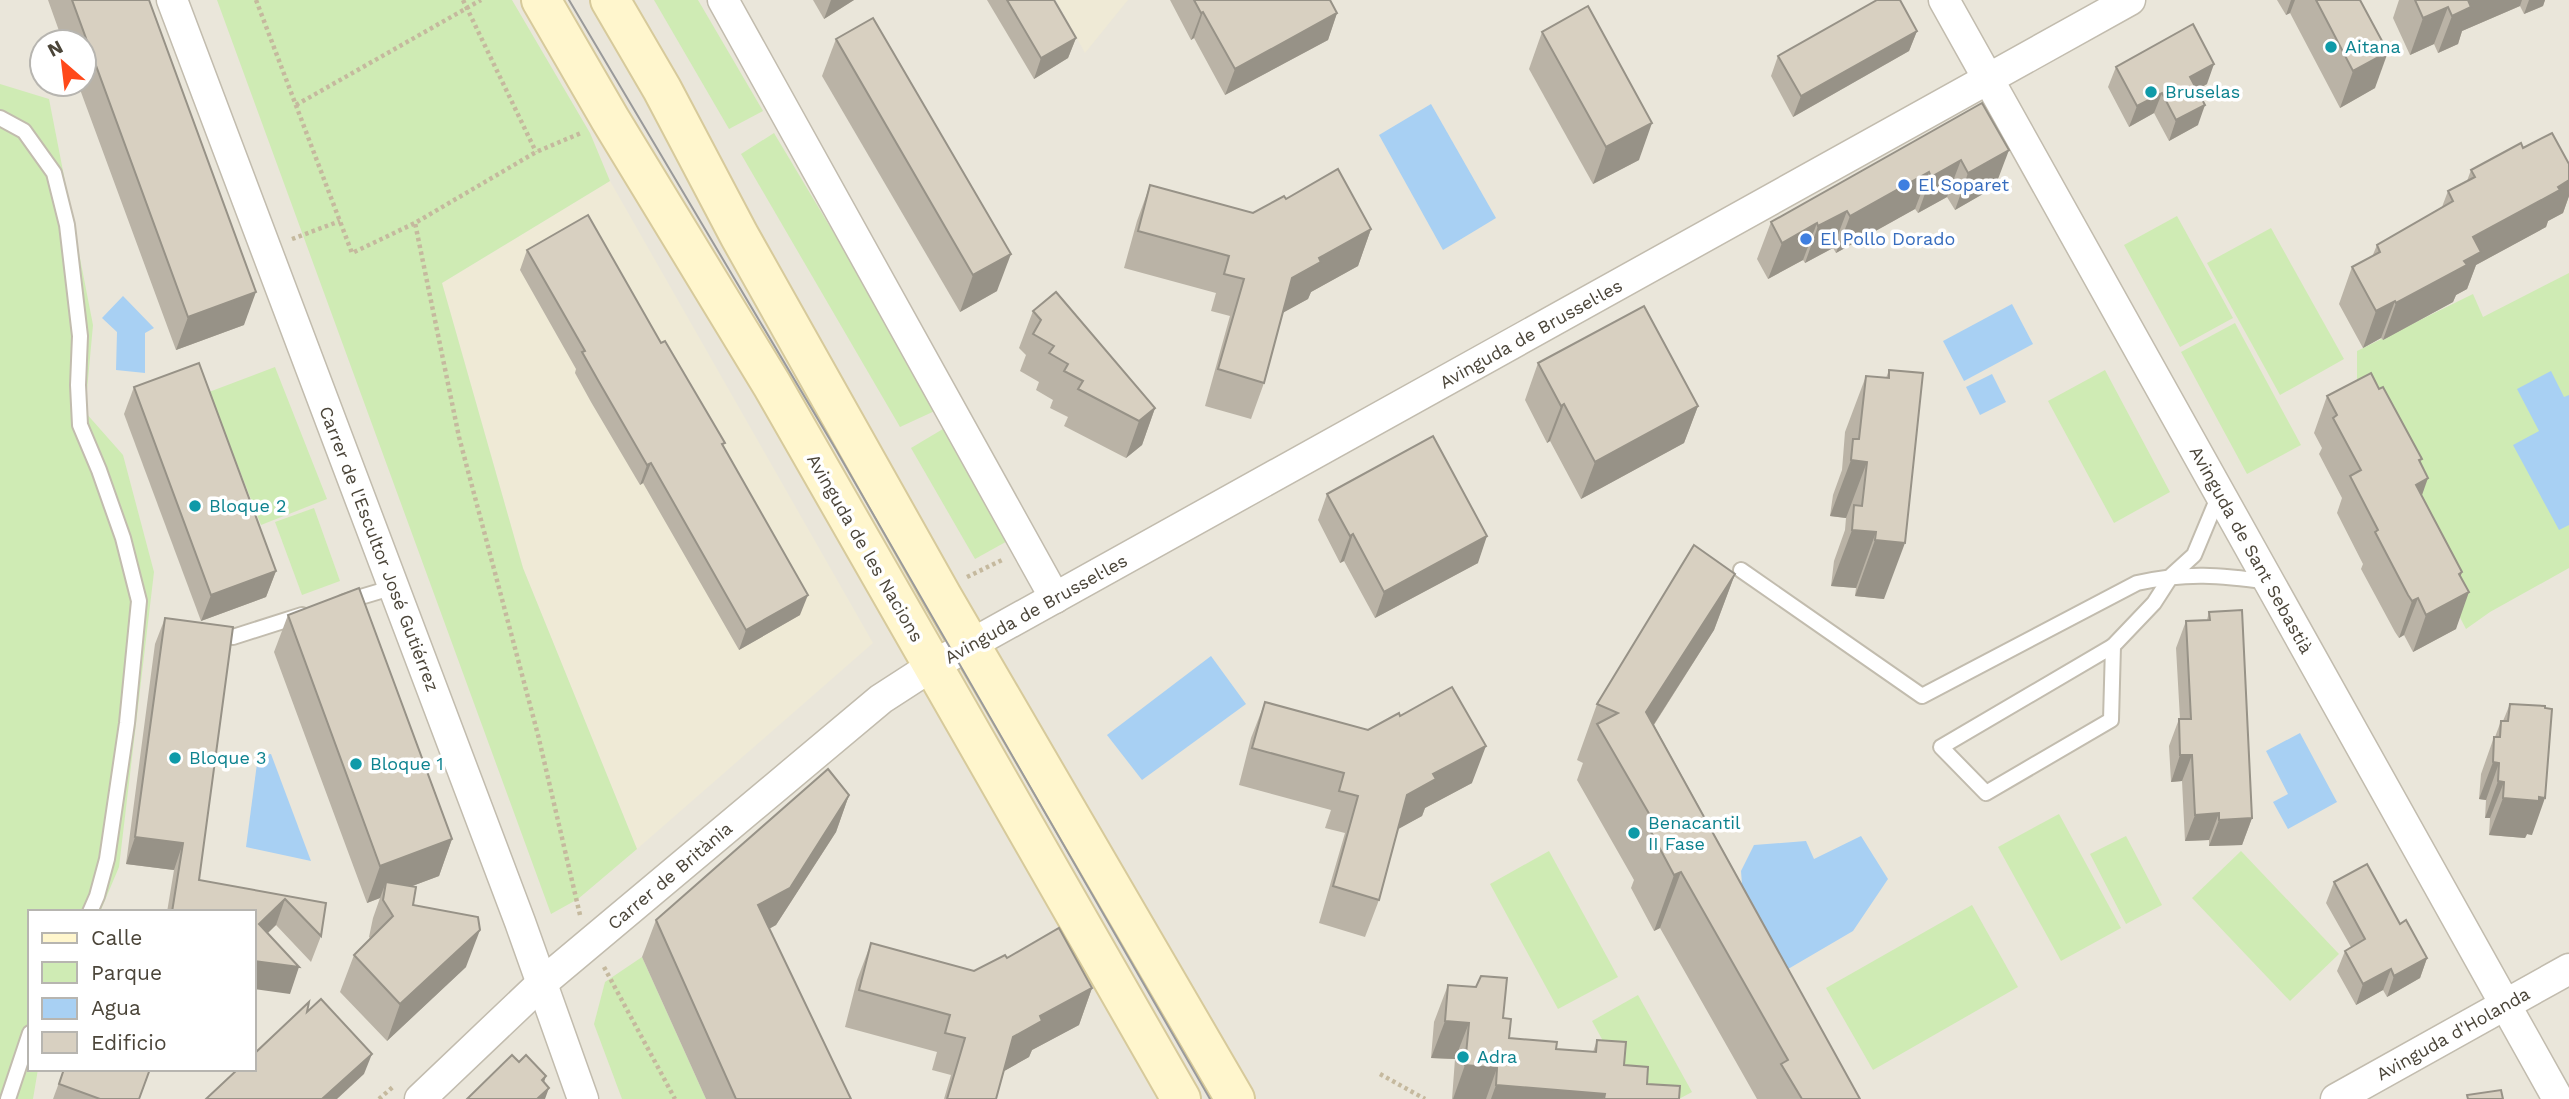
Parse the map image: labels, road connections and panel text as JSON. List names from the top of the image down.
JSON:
{
  "streets": {
    "main road": ["Avinguda de les Nacions"],
    "street": [
      "Avinguda de Brussel·les",
      "Carrer de l'Escultor José Gutiérrez",
      "Avinguda de Sant Sebastià",
      "Carrer de Britània",
      "Avinguda d'Holanda"
    ]
  },
  "crossings": [
    ["Avinguda de Brussel·les", "Avinguda de les Nacions"],
    ["Avinguda de Brussel·les", "Avinguda de Sant Sebastià"],
    ["Avinguda de Brussel·les", "Carrer de Britània"],
    ["Avinguda de les Nacions", "Carrer de Britània"],
    ["Carrer de l'Escultor José Gutiérrez", "Carrer de Britània"],
    ["Avinguda de Sant Sebastià", "Avinguda d'Holanda"]
  ],
  "places": [
    "Aitana",
    "Bruselas",
    "El Soparet",
    "El Pollo Dorado",
    "Bloque 2",
    "Bloque 3",
    "Bloque 1",
    "Benacantil II Fase",
    "Adra"
  ],
  "legend": [
    "Calle",
    "Parque",
    "Agua",
    "Edificio"
  ],
  "north": "top left"
}
